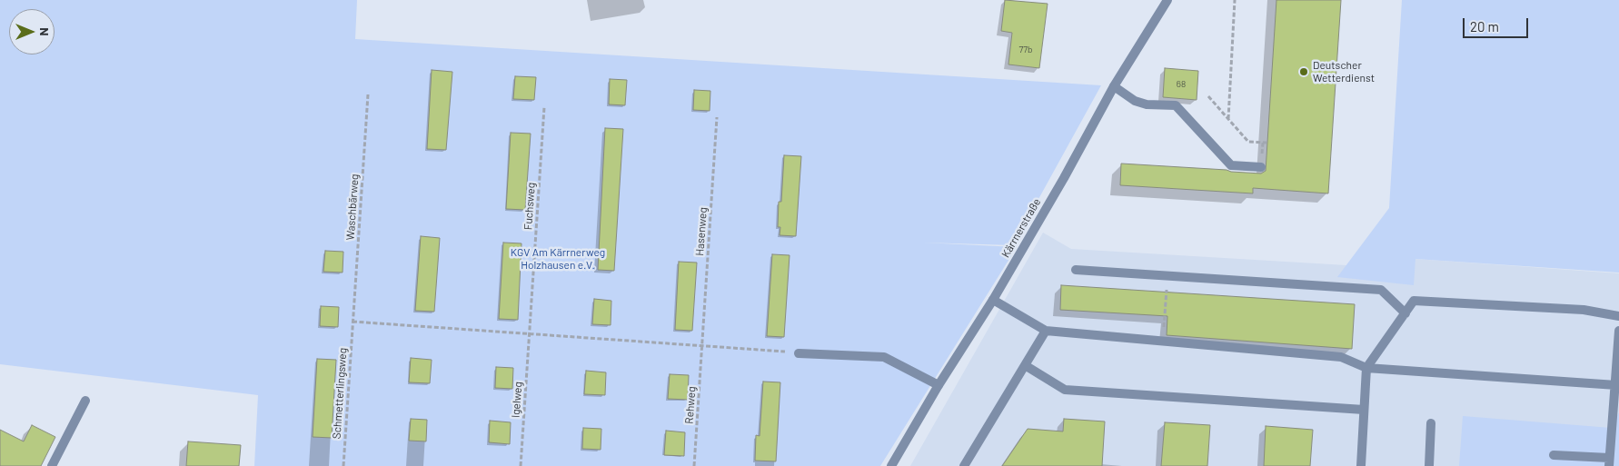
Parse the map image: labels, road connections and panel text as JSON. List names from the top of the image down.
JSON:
{
  "streets": {
    "street": ["Kärrnerstraße"],
    "path": [
      "Fuchsweg",
      "Waschbärweg",
      "Hasenweg",
      "Schmetterlingsweg",
      "Igelweg",
      "Rehweg"
    ]
  },
  "crossings": [
    ["Fuchsweg", "Igelweg"],
    ["Waschbärweg", "Schmetterlingsweg"],
    ["Hasenweg", "Rehweg"]
  ],
  "parks": ["KGV Am Kärrnerweg Holzhausen e.V."],
  "places": ["Deutscher Wetterdienst"],
  "house_numbers": ["77b", "68"],
  "scale_bar": "20 m",
  "north": "right"
}
